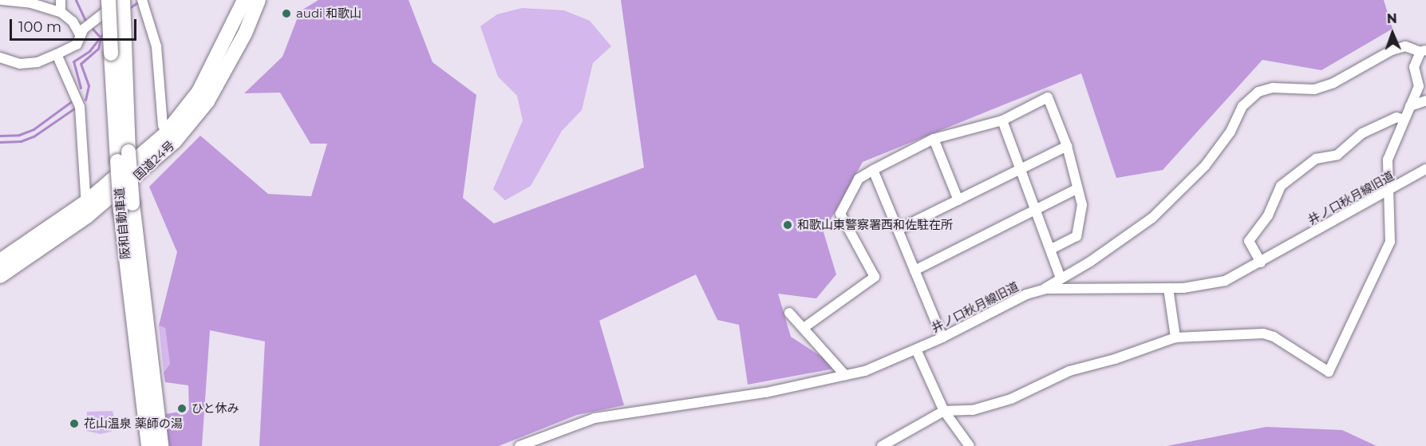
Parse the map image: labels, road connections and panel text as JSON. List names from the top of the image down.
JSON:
{
  "streets": {
    "highway": ["国道24号", "阪和自動車道"],
    "street": ["井ノ口秋月線旧道"]
  },
  "places": [
    "audi 和歌山",
    "和歌山東警察署西和佐駐在所",
    "ひと休み",
    "花山温泉 薬師の湯"
  ],
  "scale_bar": "100 m",
  "north": "top"
}
